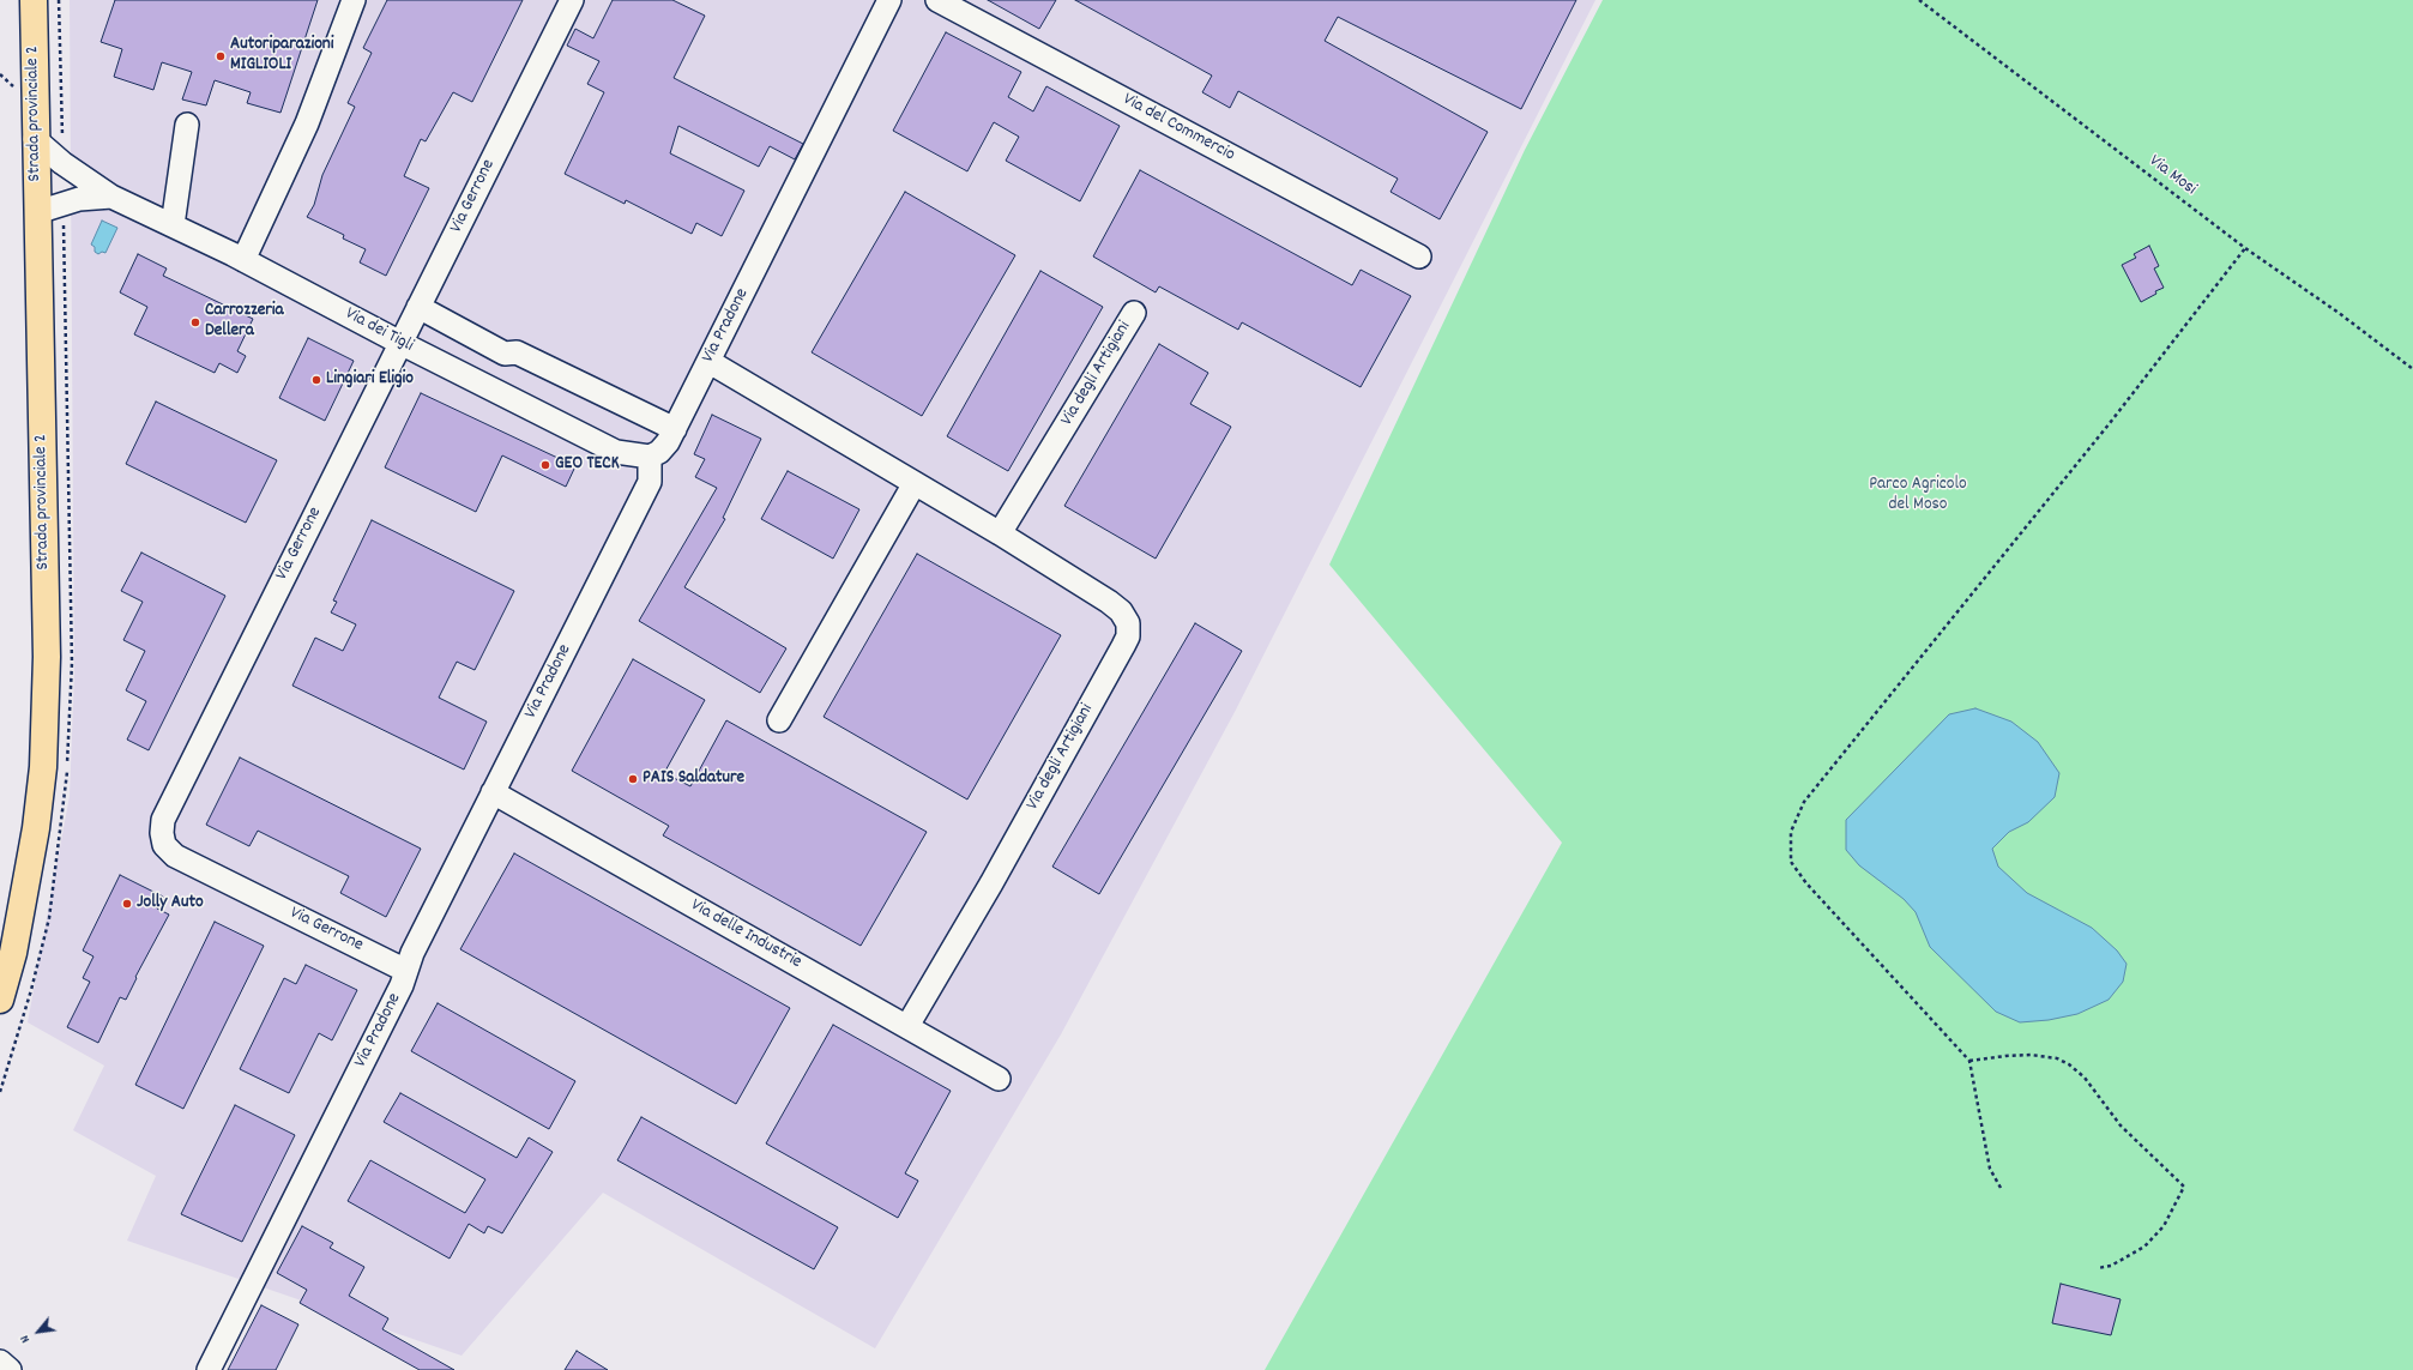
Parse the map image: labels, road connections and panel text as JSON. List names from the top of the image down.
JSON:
{
  "streets": {
    "main road": ["Strada provinciale 2"],
    "street": [
      "Via del Commercio",
      "Via Gerrone",
      "Via Pradone",
      "Via dei Tigli",
      "Via degli Artigiani",
      "Via delle Industrie"
    ],
    "path": ["Via Mosi"]
  },
  "crossings": [
    ["Strada provinciale 2", "Via dei Tigli"],
    ["Via Gerrone", "Via Pradone"],
    ["Via Gerrone", "Via dei Tigli"],
    ["Via Pradone", "Via dei Tigli"],
    ["Via Pradone", "Via degli Artigiani"],
    ["Via Pradone", "Via delle Industrie"],
    ["Via degli Artigiani", "Via delle Industrie"]
  ],
  "parks": ["Parco Agricolo del Moso"],
  "places": [
    "Autoriparazioni MIGLIOLI",
    "Carrozzeria Dellera",
    "Lingiari Eligio",
    "GEO TECK",
    "PAIS Saldature",
    "Jolly Auto"
  ],
  "north": "bottom left"
}
